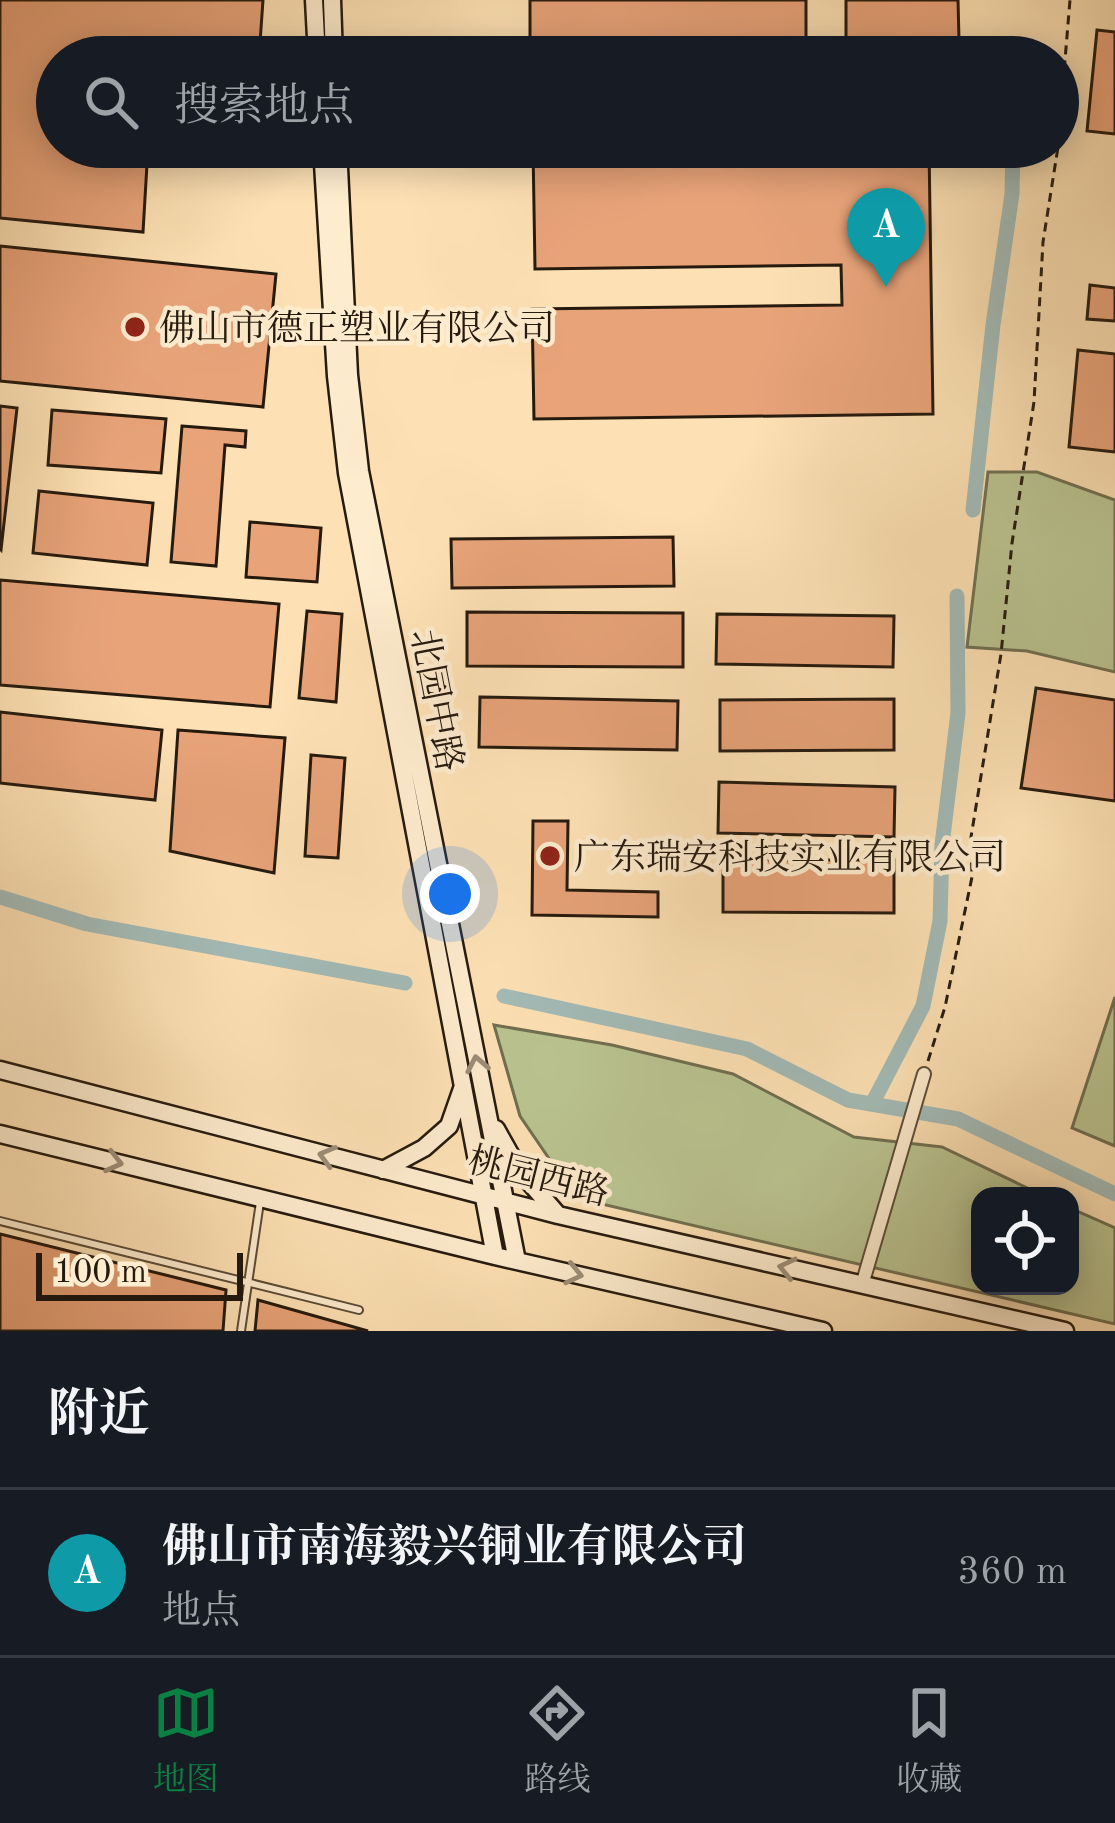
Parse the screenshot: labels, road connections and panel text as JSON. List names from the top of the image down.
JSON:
{
  "streets": {
    "street": ["北园中路", "桃园西路"]
  },
  "crossings": [
    ["北园中路", "桃园西路"]
  ],
  "places": ["佛山市德正塑业有限公司", "广东瑞安科技实业有限公司"],
  "scale_bar": "100 m",
  "page": {
    "search": "搜索地点",
    "pins": "A",
    "scale": "100 m",
    "heading": "附近",
    "list": [
      {
        "mark": "A",
        "name": "佛山市南海毅兴铜业有限公司",
        "note": "地点",
        "value": "360 m"
      }
    ],
    "nav": ["地图", "路线", "收藏"]
  }
}
